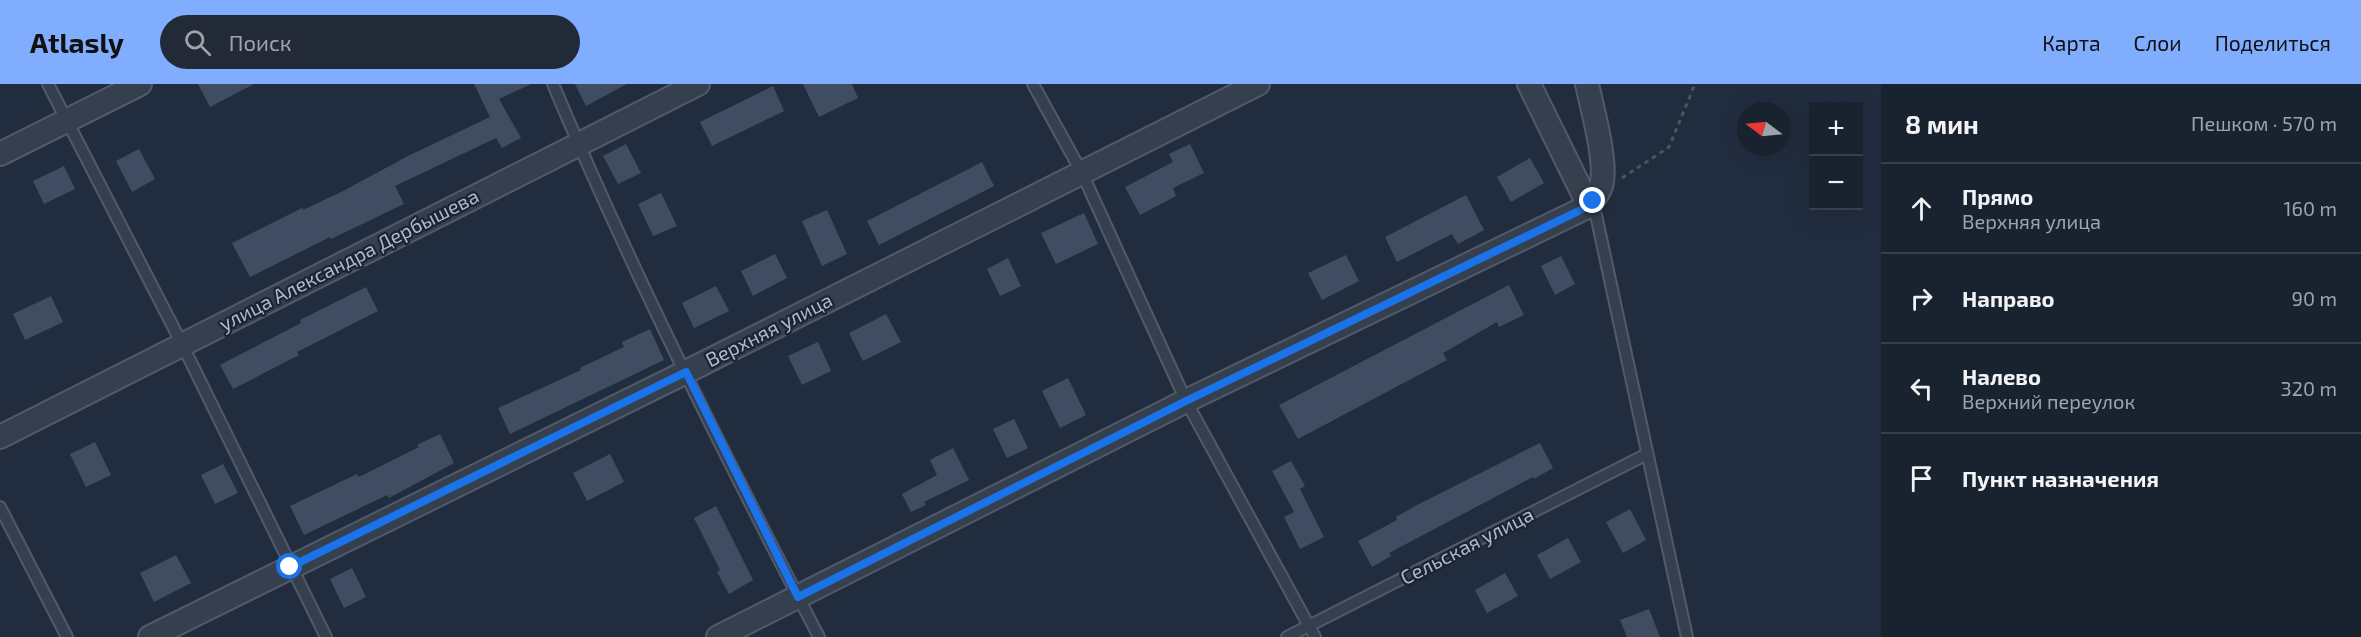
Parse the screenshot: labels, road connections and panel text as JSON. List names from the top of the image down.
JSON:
{
  "streets": {
    "street": ["улица Александра Дербышева", "Верхняя улица"],
    "lane": ["Сельская улица"]
  },
  "north": "left",
  "page": {
    "header": "Atlasly",
    "search": "Поиск",
    "nav": ["Карта", "Слои", "Поделиться"],
    "heading": ["8 мин", "Пешком · 570 m"],
    "map_buttons": ["+", "−"],
    "list": [
      ["Прямо", "Верхняя улица", "160 m"],
      ["Направо", "90 m"],
      ["Налево", "Верхний переулок", "320 m"],
      "Пункт назначения"
    ]
  }
}
